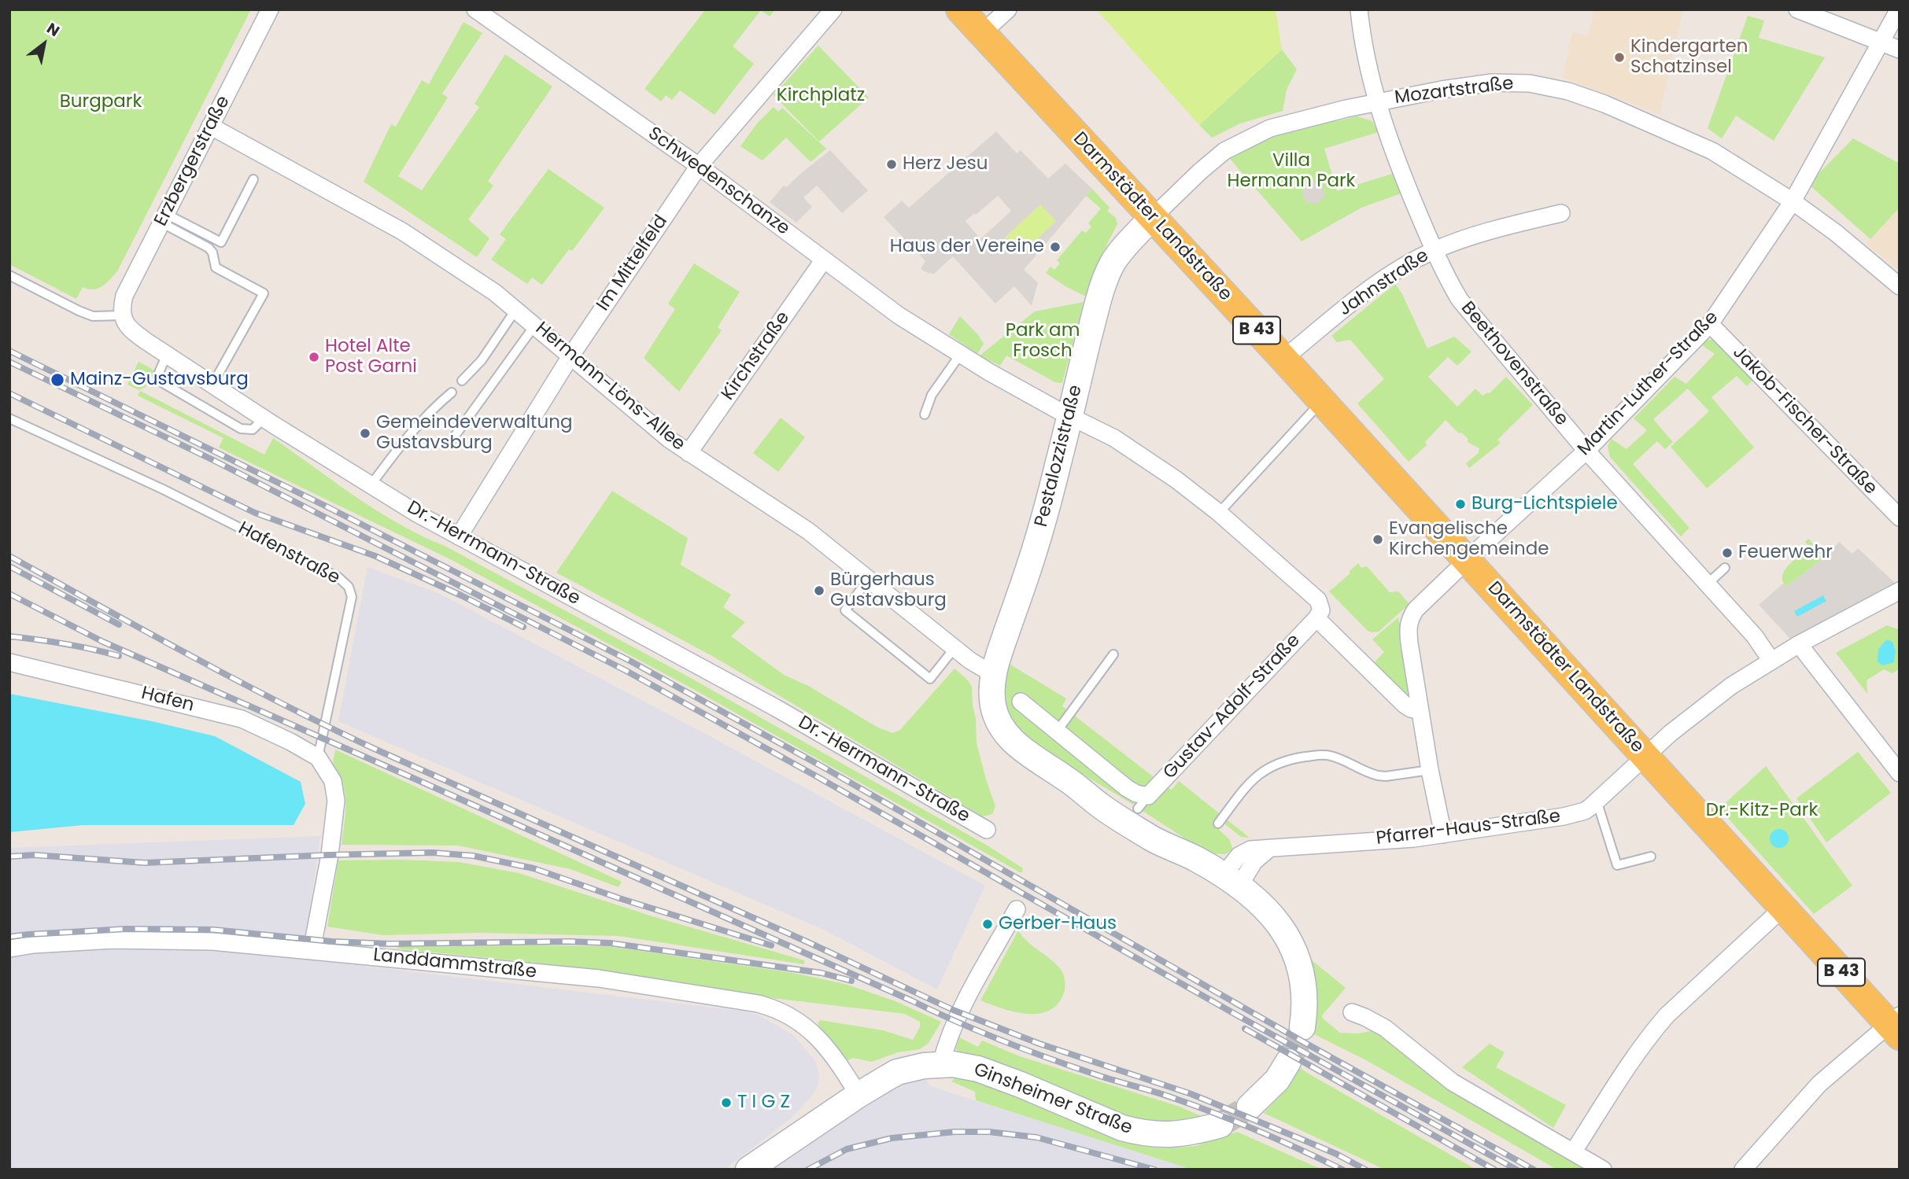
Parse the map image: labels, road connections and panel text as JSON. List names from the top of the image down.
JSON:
{
  "streets": {
    "main road": [
      "Darmstädter Landstraße",
      "B 43",
      "Pestalozzistraße",
      "Ginsheimer Straße"
    ],
    "street": [
      "Mozartstraße",
      "Erzbergerstraße",
      "Schwedenschanze",
      "Im Mittelfeld",
      "Jahnstraße",
      "Kirchstraße",
      "Beethovenstraße",
      "Martin-Luther-Straße",
      "Hermann-Löns-Allee",
      "Jakob-Fischer-Straße",
      "Dr.-Herrmann-Straße",
      "Hafen",
      "Gustav-Adolf-Straße",
      "Pfarrer-Haus-Straße",
      "Landdammstraße"
    ],
    "lane": ["Hafenstraße"]
  },
  "crossings": [
    ["Mozartstraße", "Darmstädter Landstraße"],
    ["Mozartstraße", "Beethovenstraße"],
    ["Mozartstraße", "Martin-Luther-Straße"],
    ["Mozartstraße", "Pestalozzistraße"],
    ["Erzbergerstraße", "Hermann-Löns-Allee"],
    ["Erzbergerstraße", "Dr.-Herrmann-Straße"],
    ["Schwedenschanze", "Im Mittelfeld"],
    ["Schwedenschanze", "Kirchstraße"],
    ["Schwedenschanze", "Pestalozzistraße"],
    ["Schwedenschanze", "Gustav-Adolf-Straße"],
    ["Darmstädter Landstraße", "Jahnstraße"],
    ["Darmstädter Landstraße", "Martin-Luther-Straße"],
    ["Darmstädter Landstraße", "Pestalozzistraße"],
    ["Darmstädter Landstraße", "Pfarrer-Haus-Straße"],
    ["Im Mittelfeld", "Hermann-Löns-Allee"],
    ["Im Mittelfeld", "Dr.-Herrmann-Straße"],
    ["Jahnstraße", "Beethovenstraße"],
    ["Kirchstraße", "Hermann-Löns-Allee"],
    ["Beethovenstraße", "Martin-Luther-Straße"],
    ["Beethovenstraße", "Pfarrer-Haus-Straße"],
    ["Martin-Luther-Straße", "Jakob-Fischer-Straße"],
    ["Martin-Luther-Straße", "Pfarrer-Haus-Straße"],
    ["Hermann-Löns-Allee", "Pestalozzistraße"],
    ["Pestalozzistraße", "Pfarrer-Haus-Straße"],
    ["Hafenstraße", "Hafen"],
    ["Landdammstraße", "Ginsheimer Straße"]
  ],
  "parks": [
    "Kirchplatz",
    "Burgpark",
    "Villa Hermann Park",
    "Park am Frosch",
    "Dr.-Kitz-Park"
  ],
  "places": [
    "Kindergarten Schatzinsel",
    "Herz Jesu",
    "Haus der Vereine",
    "Hotel Alte Post Garni",
    "Mainz-Gustavsburg",
    "Gemeindeverwaltung Gustavsburg",
    "Burg-Lichtspiele",
    "Evangelische Kirchengemeinde",
    "Feuerwehr",
    "Bürgerhaus Gustavsburg",
    "Gerber-Haus",
    "T I G Z"
  ],
  "north": "top right"
}
